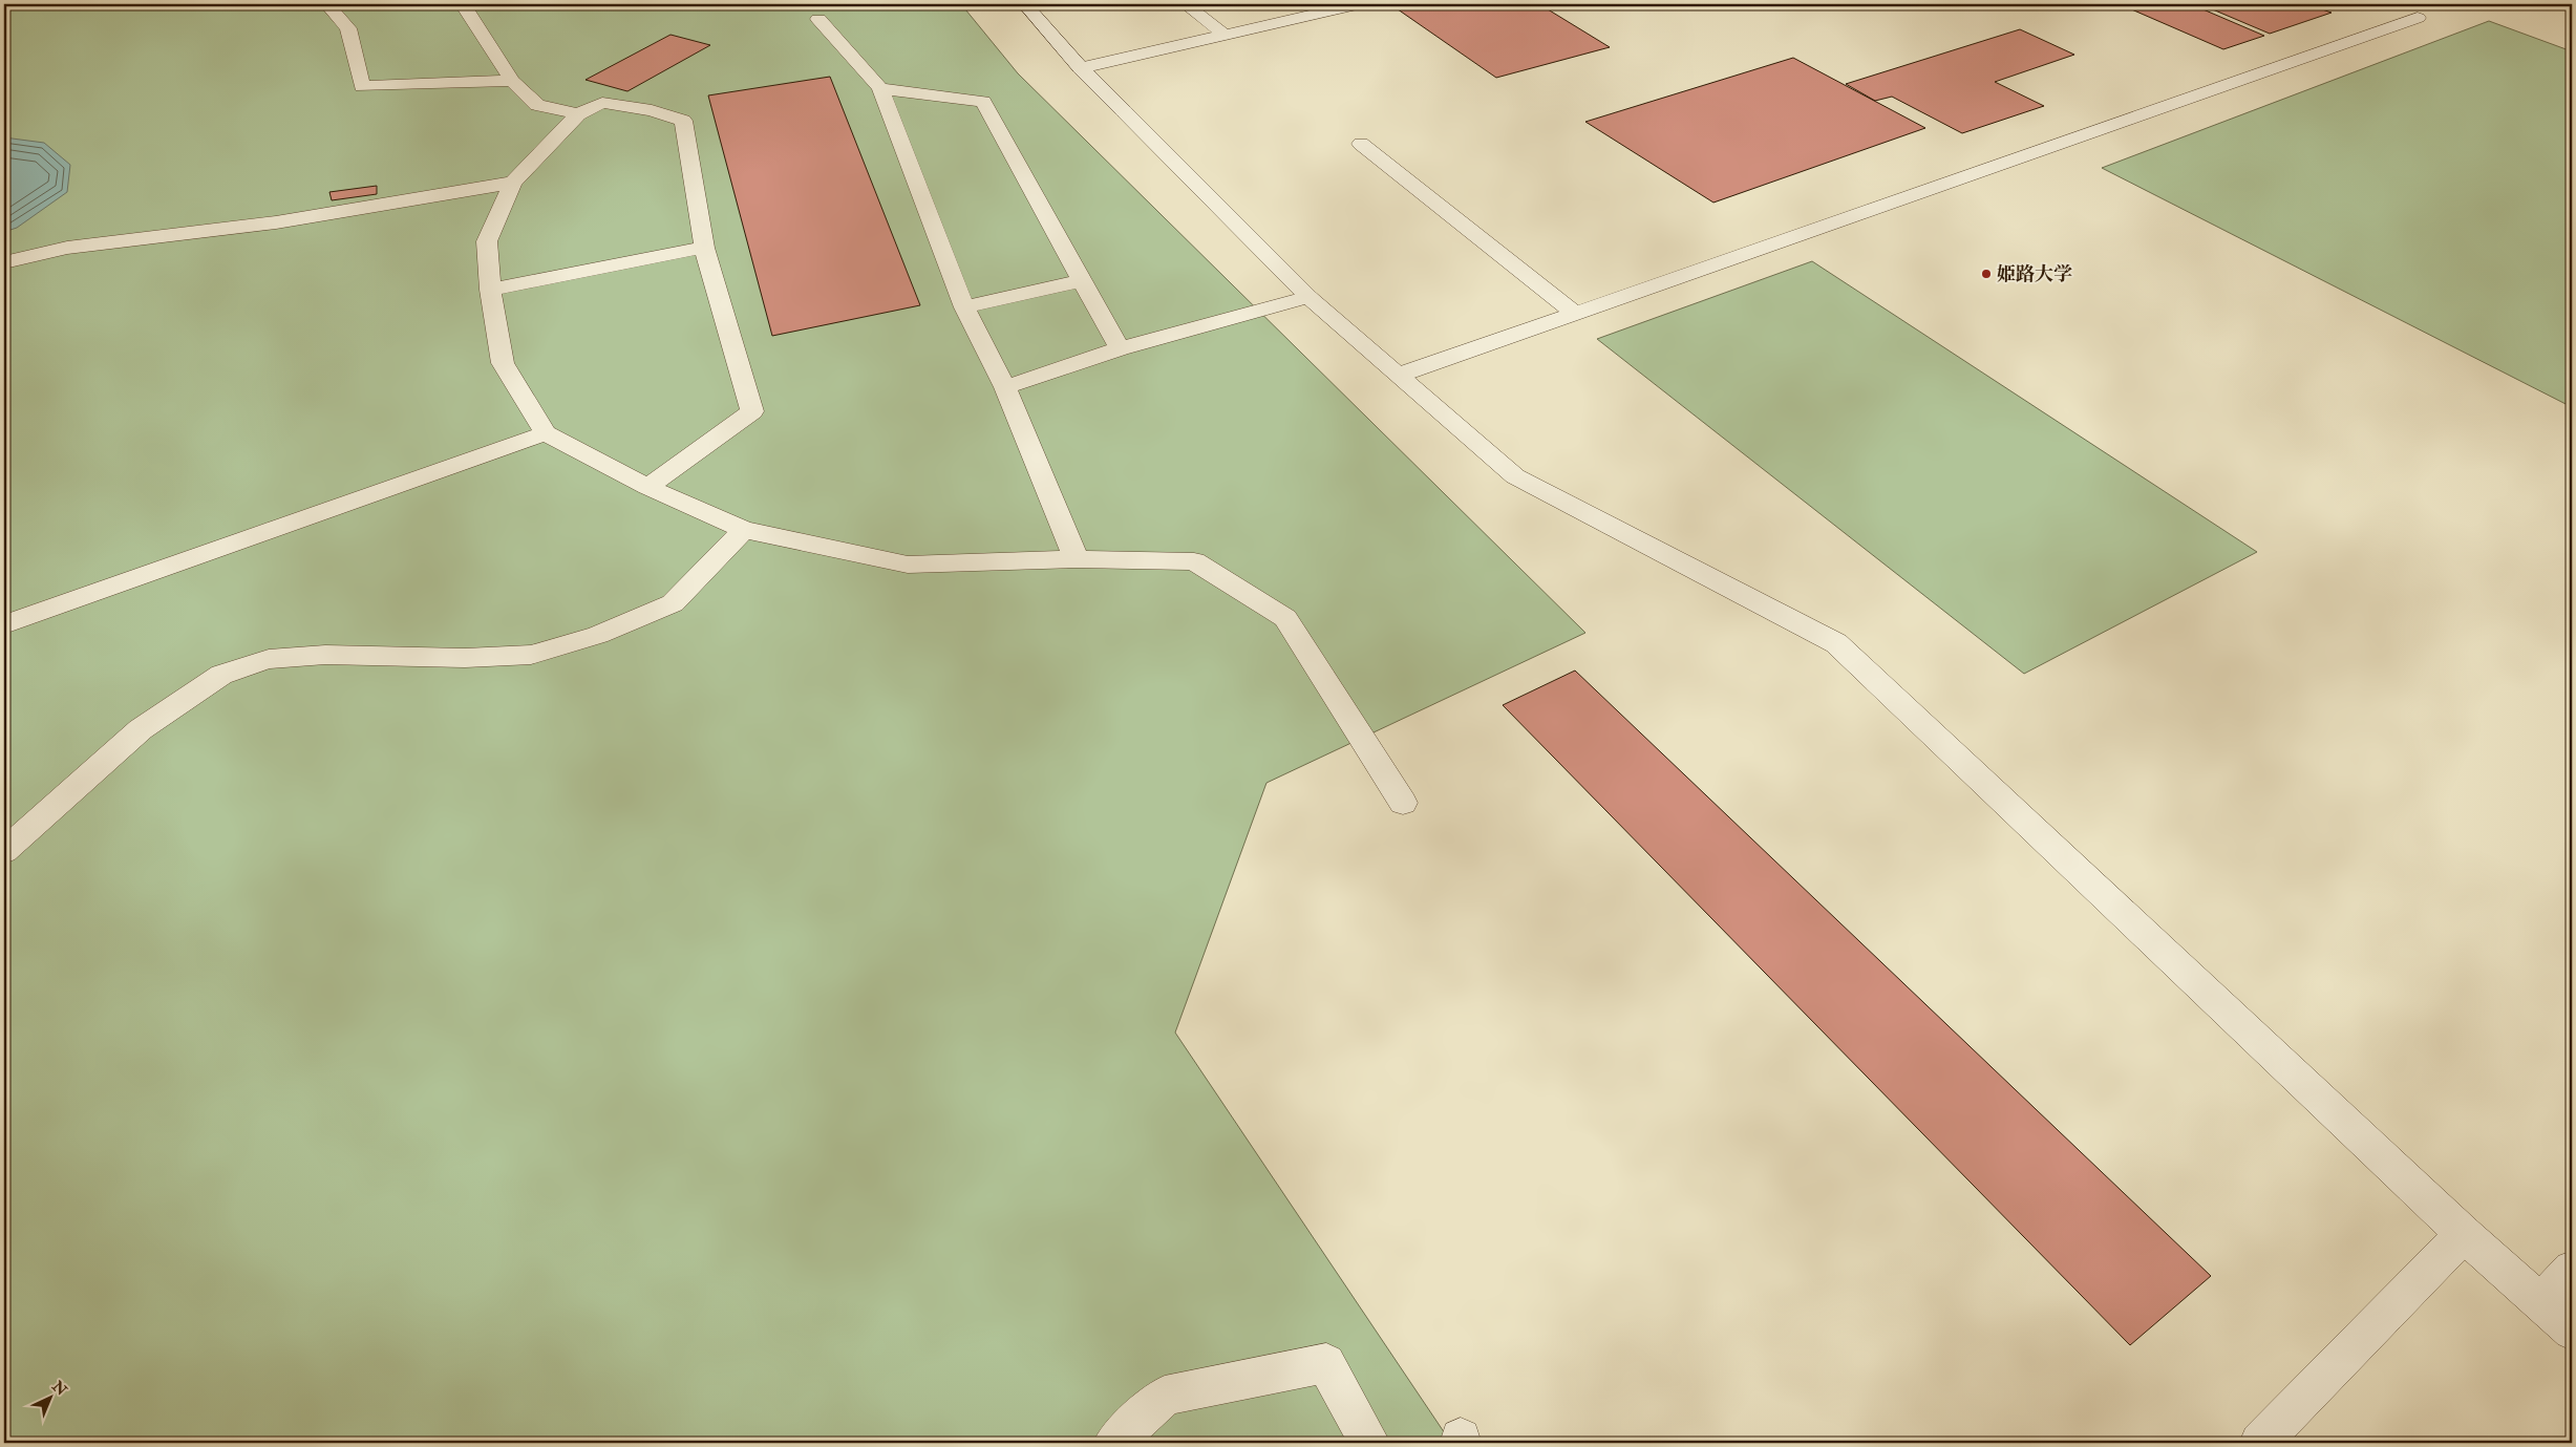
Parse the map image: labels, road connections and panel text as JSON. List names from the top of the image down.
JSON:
{
  "places": ["姫路大学"],
  "north": "top right"
}
